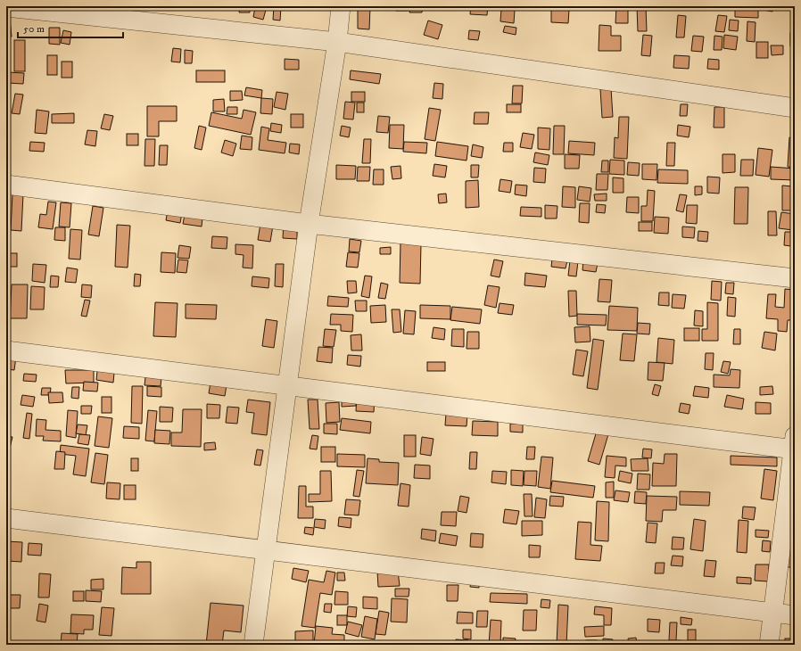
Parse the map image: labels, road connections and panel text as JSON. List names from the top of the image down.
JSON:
{
  "scale_bar": "50 m"
}
